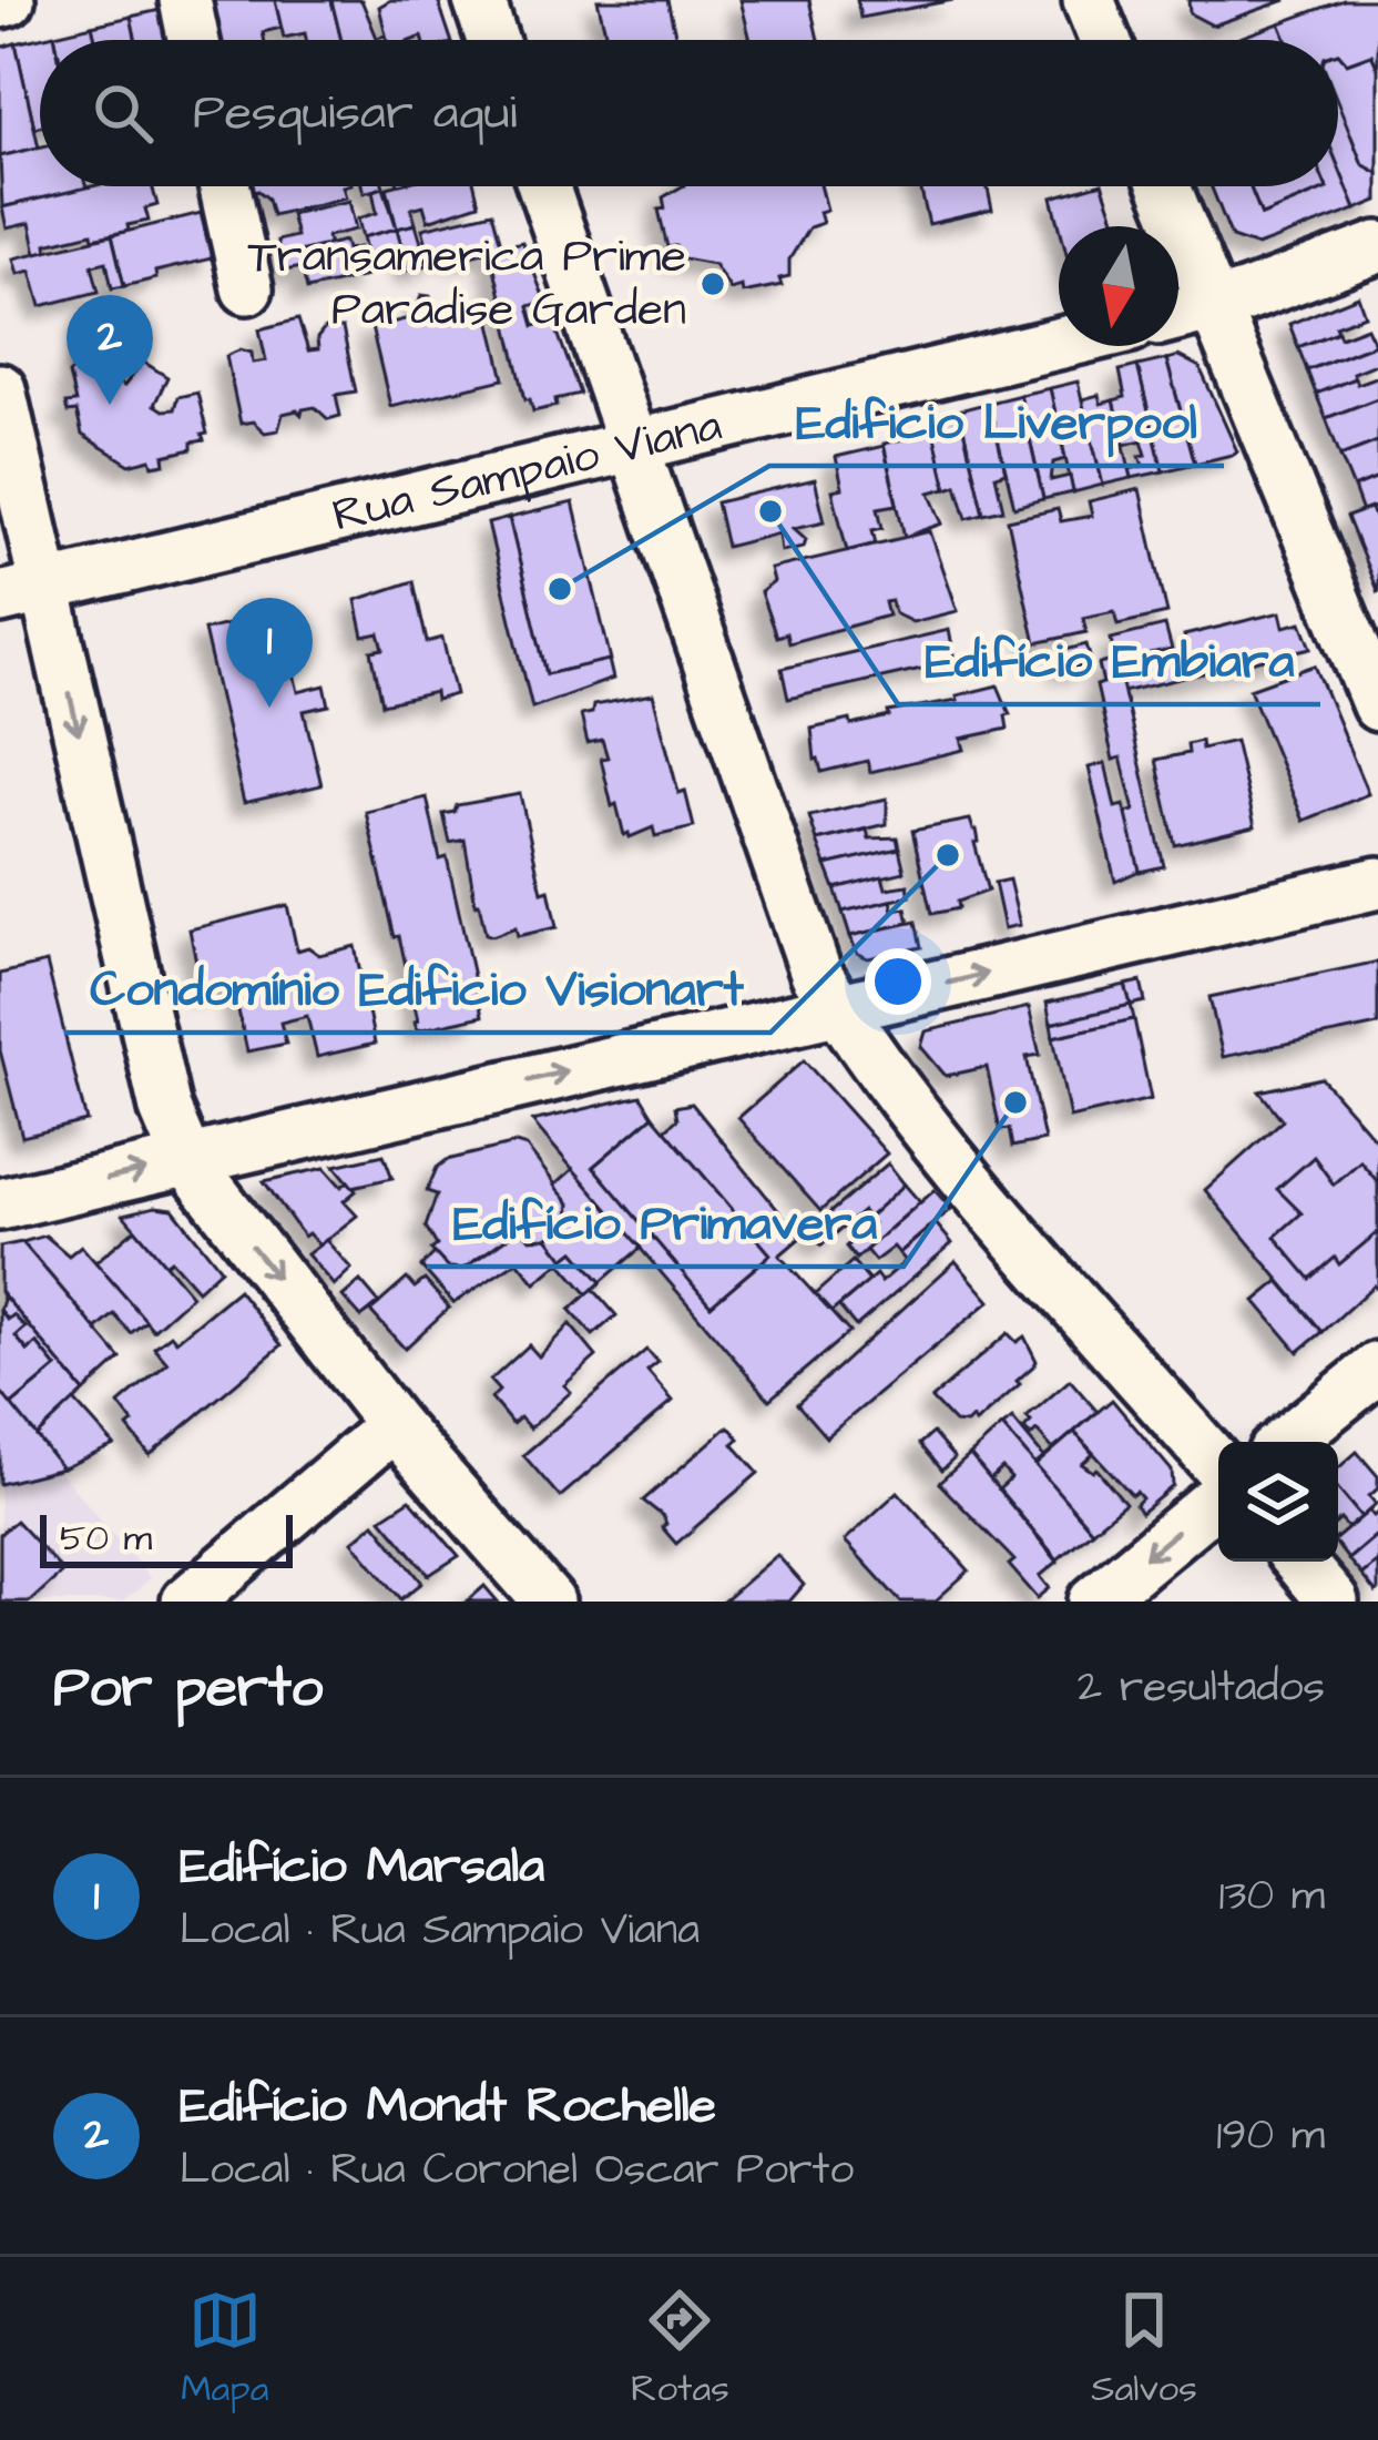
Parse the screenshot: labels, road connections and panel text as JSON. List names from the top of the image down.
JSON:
{
  "streets": {
    "street": ["Rua Sampaio Viana"]
  },
  "places": [
    "Transamerica Prime Paradise Garden",
    "Edifício Embiara",
    "Edificio Liverpool",
    "Condomínio Edificio Visionart",
    "Edifício Primavera"
  ],
  "scale_bar": "50 m",
  "north": "bottom",
  "page": {
    "search": "Pesquisar aqui",
    "pins": ["2", "1"],
    "scale": "50 m",
    "heading": ["Por perto", "2 resultados"],
    "list": [
      {
        "mark": "1",
        "name": "Edifício Marsala",
        "note": "Local · Rua Sampaio Viana",
        "value": "130 m"
      },
      {
        "mark": "2",
        "name": "Edifício Mondt Rochelle",
        "note": "Local · Rua Coronel Oscar Porto",
        "value": "190 m"
      }
    ],
    "nav": ["Mapa", "Rotas", "Salvos"]
  }
}
